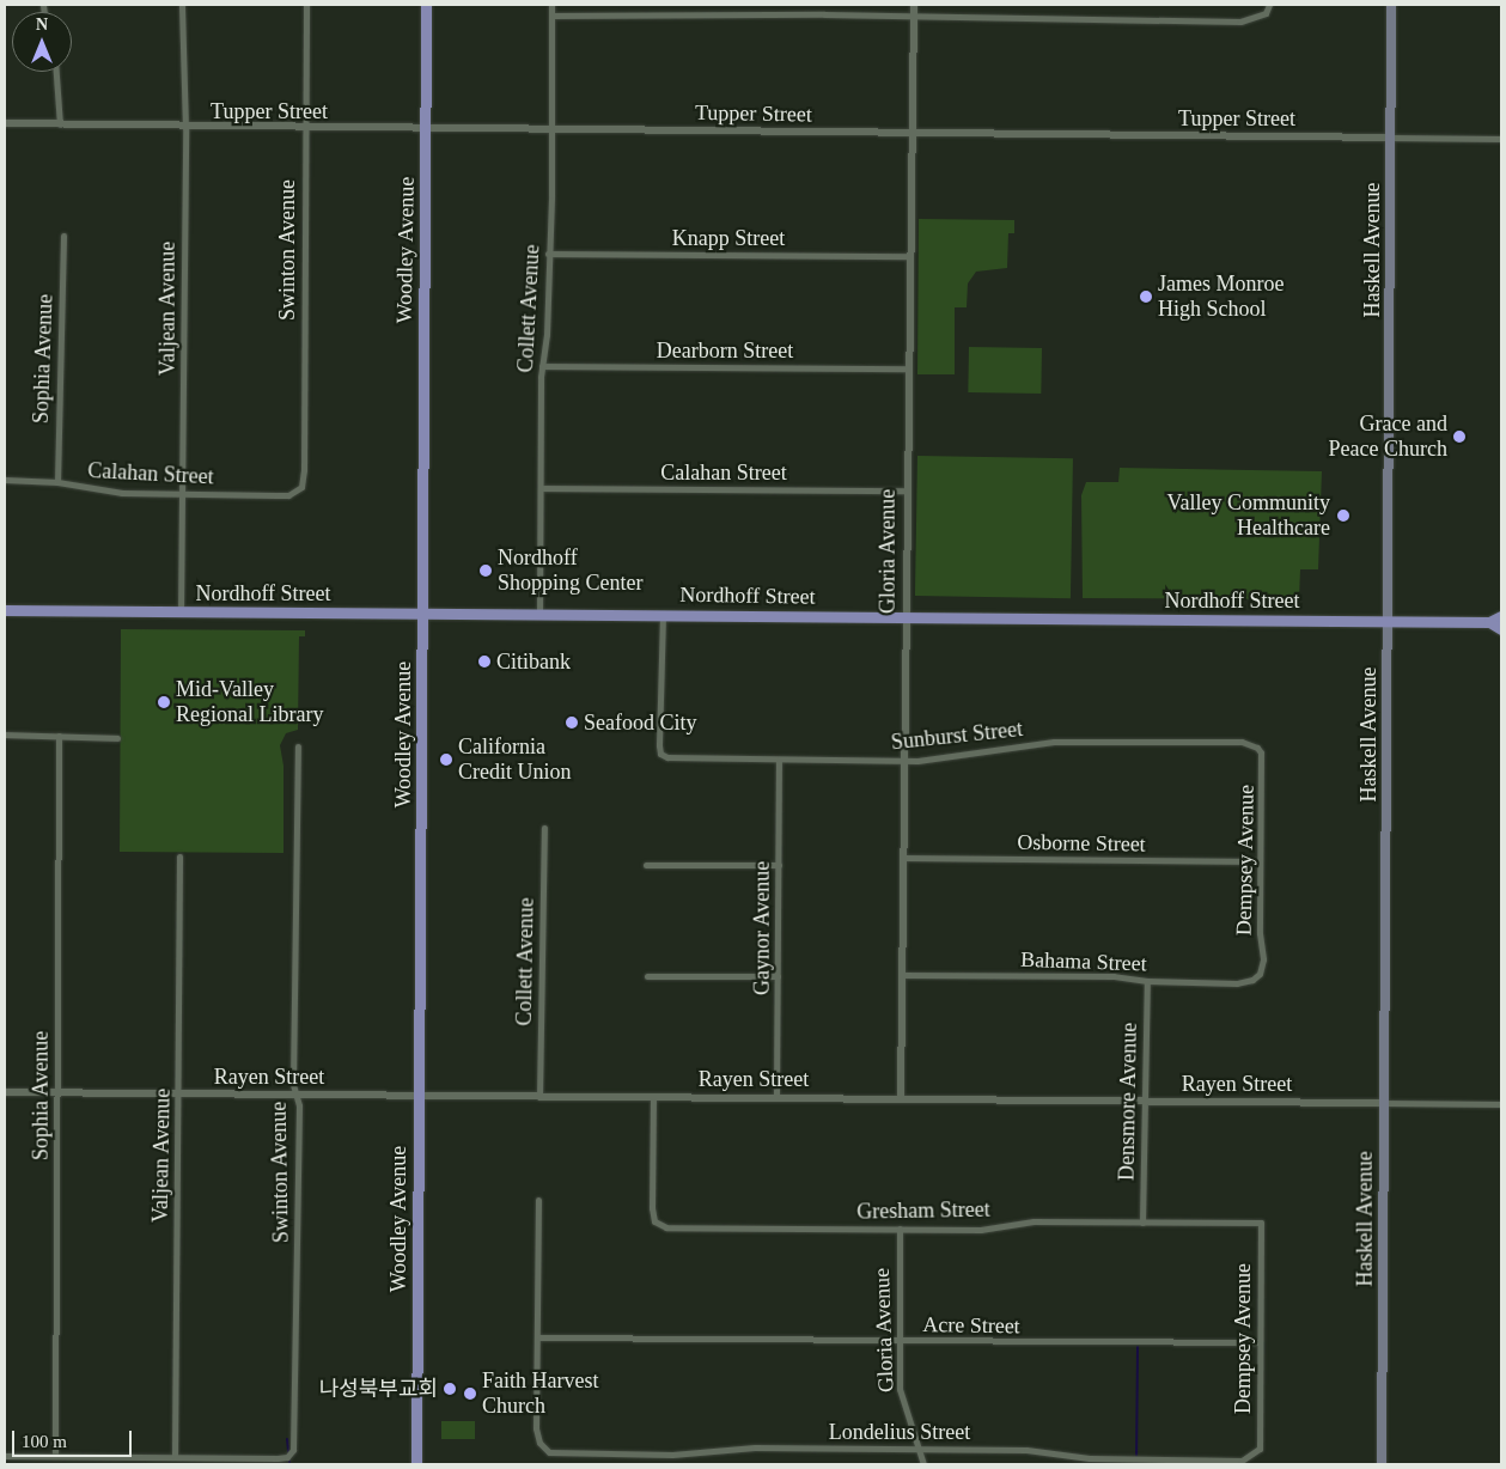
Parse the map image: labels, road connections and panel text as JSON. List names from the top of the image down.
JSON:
{
  "streets": {
    "main road": ["Woodley Avenue", "Haskell Avenue", "Nordhoff Street"],
    "street": [
      "Tupper Street",
      "Knapp Street",
      "Swinton Avenue",
      "Valjean Avenue",
      "Collett Avenue",
      "Dearborn Street",
      "Sophia Avenue",
      "Calahan Street",
      "Gloria Avenue",
      "Sunburst Street",
      "Osborne Street",
      "Dempsey Avenue",
      "Gaynor Avenue",
      "Bahama Street",
      "Rayen Street",
      "Densmore Avenue",
      "Gresham Street",
      "Acre Street",
      "Londelius Street"
    ]
  },
  "crossings": [
    ["Tupper Street", "Swinton Avenue"],
    ["Tupper Street", "Woodley Avenue"],
    ["Tupper Street", "Haskell Avenue"],
    ["Tupper Street", "Valjean Avenue"],
    ["Tupper Street", "Collett Avenue"],
    ["Tupper Street", "Gloria Avenue"],
    ["Knapp Street", "Collett Avenue"],
    ["Knapp Street", "Gloria Avenue"],
    ["Swinton Avenue", "Valjean Avenue"],
    ["Swinton Avenue", "Calahan Street"],
    ["Swinton Avenue", "Rayen Street"],
    ["Woodley Avenue", "Nordhoff Street"],
    ["Woodley Avenue", "Rayen Street"],
    ["Haskell Avenue", "Nordhoff Street"],
    ["Haskell Avenue", "Rayen Street"],
    ["Valjean Avenue", "Calahan Street"],
    ["Valjean Avenue", "Nordhoff Street"],
    ["Valjean Avenue", "Rayen Street"],
    ["Collett Avenue", "Dearborn Street"],
    ["Collett Avenue", "Calahan Street"],
    ["Collett Avenue", "Nordhoff Street"],
    ["Collett Avenue", "Rayen Street"],
    ["Dearborn Street", "Gloria Avenue"],
    ["Sophia Avenue", "Calahan Street"],
    ["Sophia Avenue", "Rayen Street"],
    ["Calahan Street", "Gloria Avenue"],
    ["Gloria Avenue", "Nordhoff Street"],
    ["Gloria Avenue", "Sunburst Street"],
    ["Gloria Avenue", "Osborne Street"],
    ["Gloria Avenue", "Bahama Street"],
    ["Gloria Avenue", "Rayen Street"],
    ["Gloria Avenue", "Gresham Street"],
    ["Gloria Avenue", "Acre Street"],
    ["Gloria Avenue", "Londelius Street"],
    ["Nordhoff Street", "Sunburst Street"],
    ["Sunburst Street", "Dempsey Avenue"],
    ["Sunburst Street", "Gaynor Avenue"],
    ["Osborne Street", "Dempsey Avenue"],
    ["Dempsey Avenue", "Bahama Street"],
    ["Dempsey Avenue", "Gresham Street"],
    ["Dempsey Avenue", "Acre Street"],
    ["Dempsey Avenue", "Londelius Street"],
    ["Gaynor Avenue", "Rayen Street"],
    ["Bahama Street", "Densmore Avenue"],
    ["Rayen Street", "Densmore Avenue"],
    ["Rayen Street", "Gresham Street"],
    ["Densmore Avenue", "Gresham Street"],
    ["Acre Street", "Londelius Street"]
  ],
  "places": [
    "James Monroe High School",
    "Grace and Peace Church",
    "Valley Community Healthcare",
    "Nordhoff Shopping Center",
    "Citibank",
    "Mid-Valley Regional Library",
    "Seafood City",
    "California Credit Union",
    "나성북부교회",
    "Faith Harvest Church"
  ],
  "scale_bar": "100 m",
  "north": "top"
}
